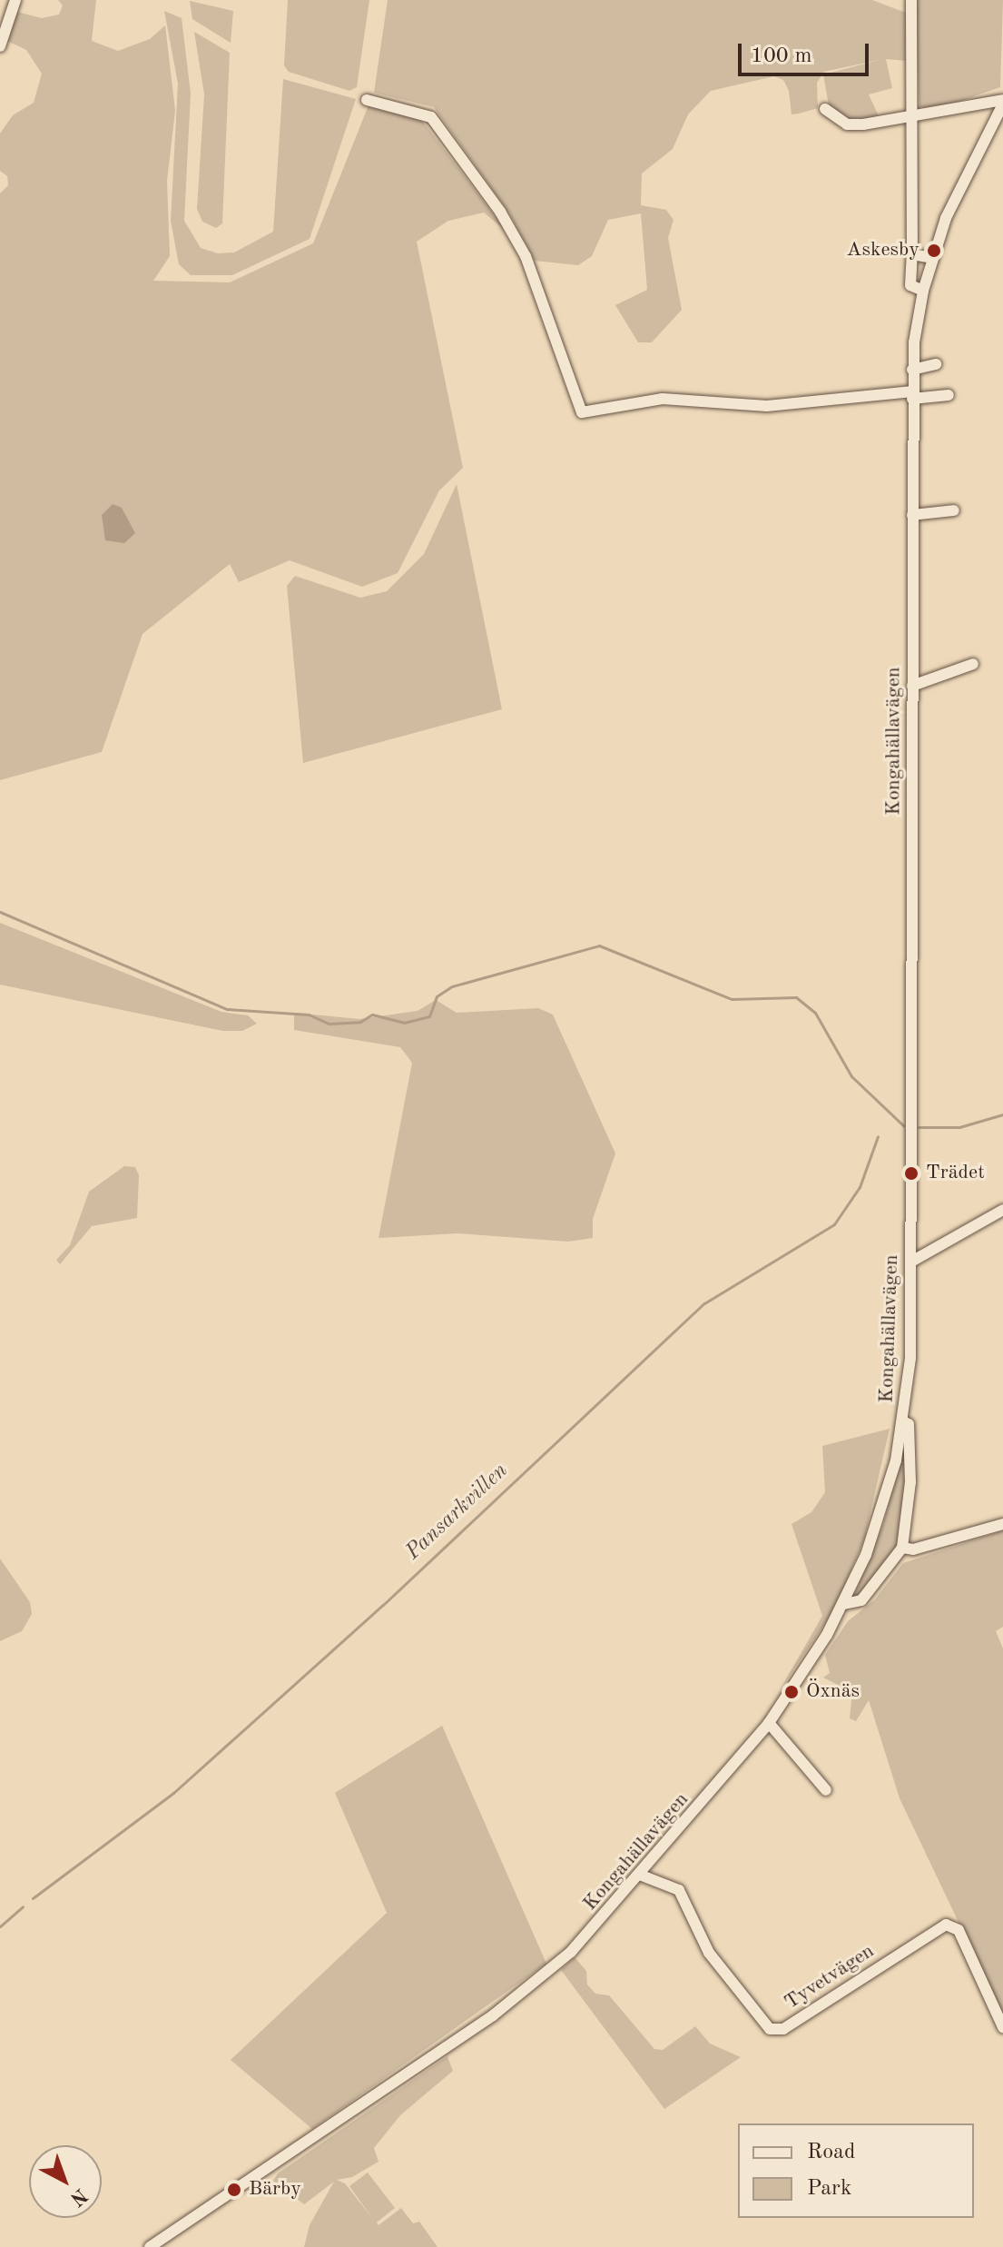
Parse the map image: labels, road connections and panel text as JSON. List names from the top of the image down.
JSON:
{
  "streets": {
    "street": ["Kongahällavägen", "Tyvetvägen"]
  },
  "crossings": [
    ["Kongahällavägen", "Tyvetvägen"]
  ],
  "water": ["Pansarkvillen"],
  "places": [
    "Askesby",
    "Trädet",
    "Öxnäs",
    "Bärby"
  ],
  "legend": ["Road", "Park"],
  "scale_bar": "100 m",
  "north": "bottom right"
}
